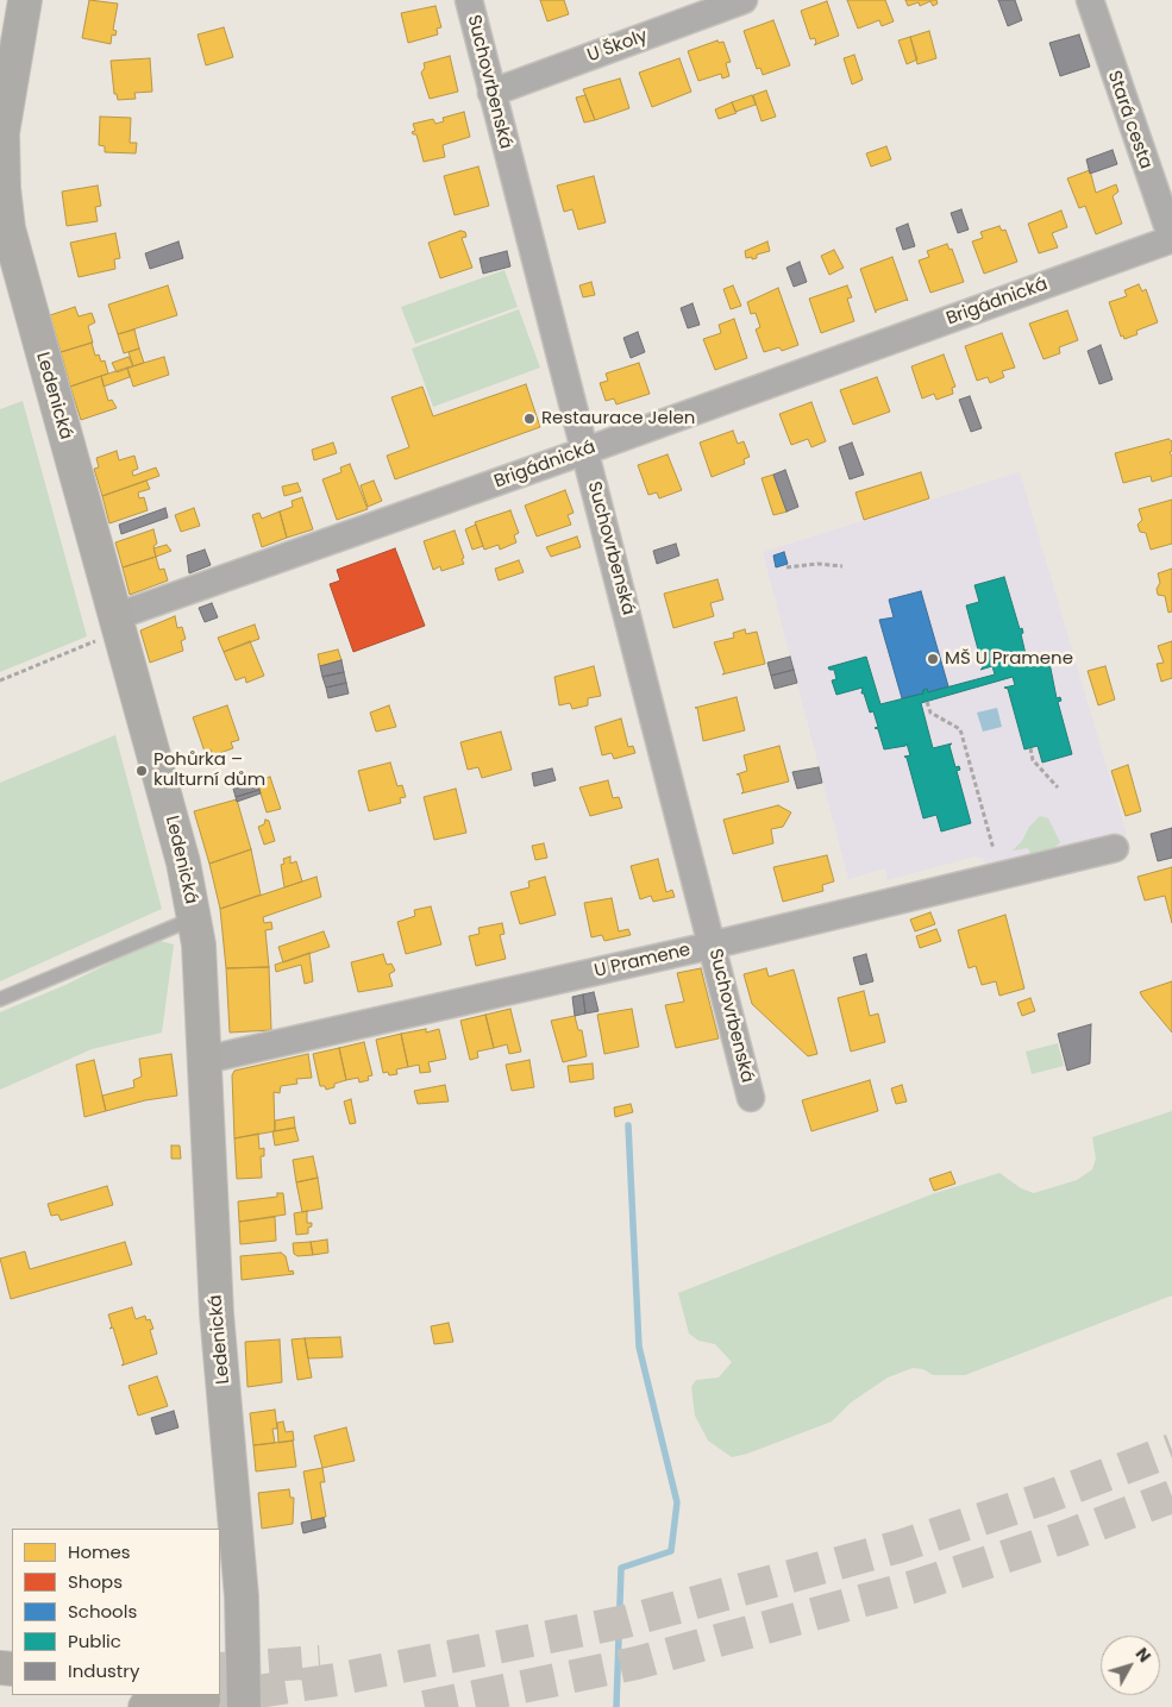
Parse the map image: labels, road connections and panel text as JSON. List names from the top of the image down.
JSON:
{
  "streets": {
    "main road": ["Ledenická"],
    "street": [
      "U Školy",
      "Suchovrbenská",
      "Stará cesta",
      "Brigádnická",
      "U Pramene"
    ]
  },
  "crossings": [
    ["U Školy", "Suchovrbenská"],
    ["Suchovrbenská", "Brigádnická"],
    ["Suchovrbenská", "U Pramene"],
    ["Stará cesta", "Brigádnická"],
    ["Brigádnická", "Ledenická"],
    ["Ledenická", "U Pramene"]
  ],
  "places": ["Restaurace Jelen", "MŠ U Pramene", "Pohůrka – kulturní dům"],
  "legend": [
    "Homes",
    "Shops",
    "Schools",
    "Public",
    "Industry"
  ],
  "north": "top right"
}
